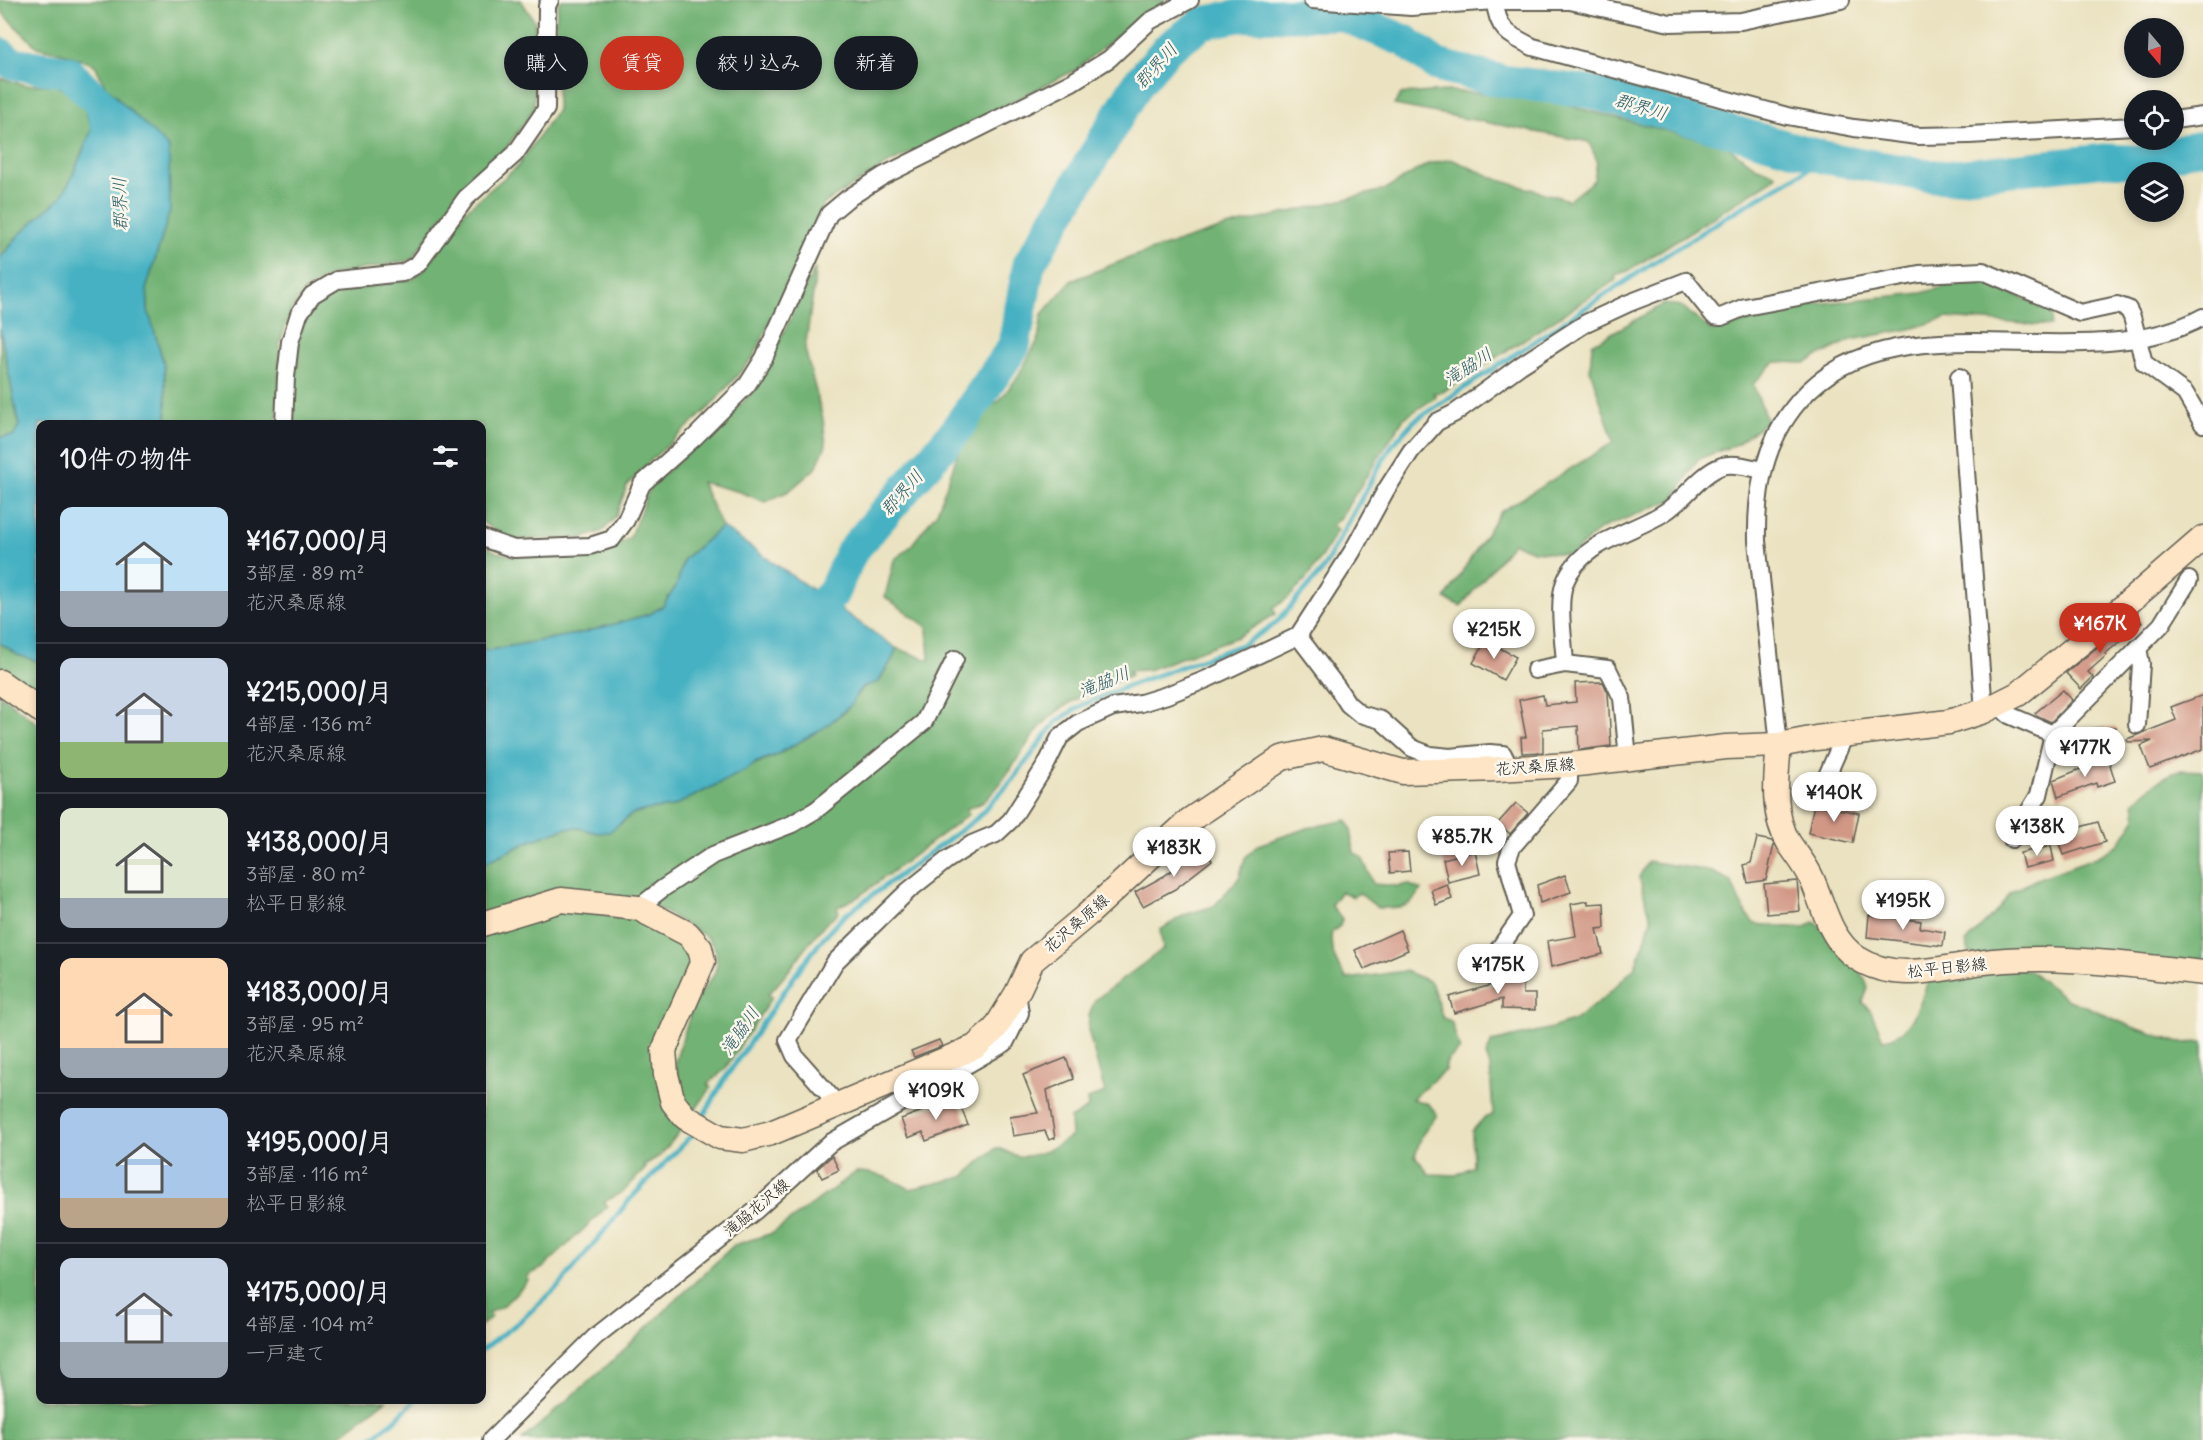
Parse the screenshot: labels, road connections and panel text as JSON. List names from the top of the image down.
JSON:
{
  "streets": {
    "main road": ["花沢桑原線", "松平日影線"],
    "street": ["滝脇花沢線"]
  },
  "crossings": [
    ["花沢桑原線", "松平日影線"],
    ["花沢桑原線", "滝脇花沢線"]
  ],
  "water": ["郡界川", "滝脇川"],
  "north": "bottom",
  "page": {
    "chip": [
      "購入",
      "賃貸",
      "絞り込み",
      "新着"
    ],
    "heading": "10件の物件",
    "list": [
      {
        "name": "¥167,000/月",
        "note": "3部屋 · 89 m² · 花沢桑原線"
      },
      {
        "name": "¥215,000/月",
        "note": "4部屋 · 136 m² · 花沢桑原線"
      },
      {
        "name": "¥138,000/月",
        "note": "3部屋 · 80 m² · 松平日影線"
      },
      {
        "name": "¥183,000/月",
        "note": "3部屋 · 95 m² · 花沢桑原線"
      },
      {
        "name": "¥195,000/月",
        "note": "3部屋 · 116 m² · 松平日影線"
      },
      {
        "name": "¥175,000/月",
        "note": "4部屋 · 104 m² · 一戸建て"
      }
    ],
    "price": [
      "¥167K",
      "¥215K",
      "¥177K",
      "¥140K",
      "¥138K",
      "¥85.7K",
      "¥183K",
      "¥195K",
      "¥175K",
      "¥109K"
    ]
  }
}
